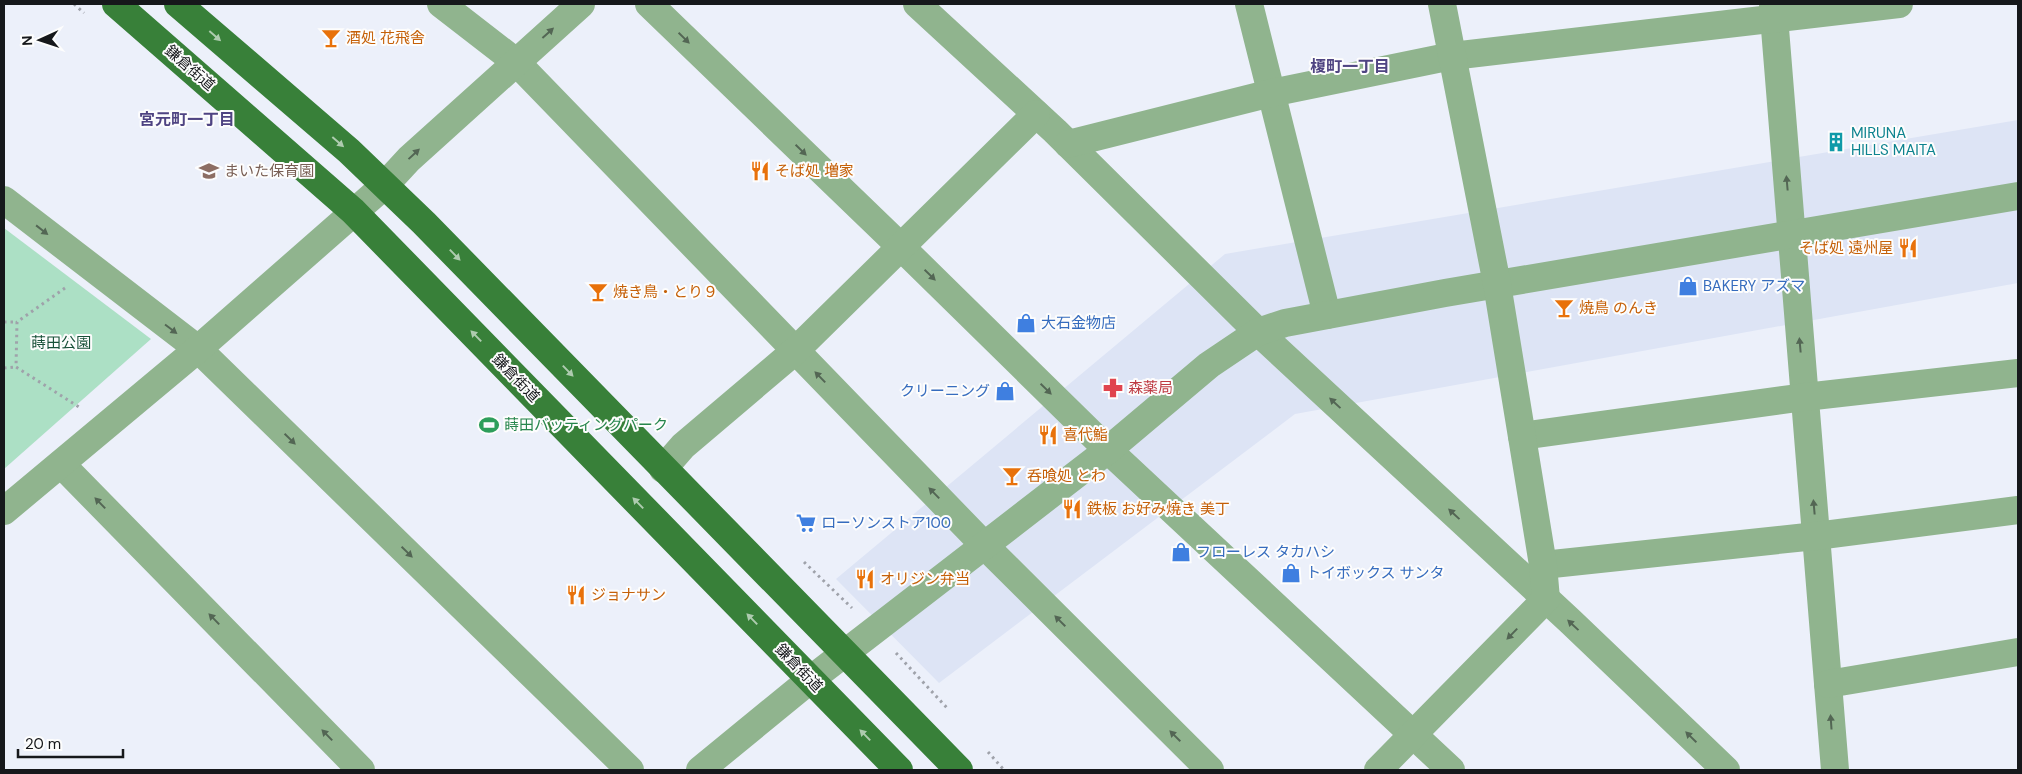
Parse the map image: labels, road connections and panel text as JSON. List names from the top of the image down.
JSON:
{
  "streets": {
    "main road": ["鎌倉街道"]
  },
  "districts": ["榎町一丁目", "宮元町一丁目"],
  "parks": ["蒔田公園"],
  "places": {
    "bar": [
      "酒処 花飛舎",
      "焼き鳥・とり９",
      "焼鳥 のんき",
      "呑喰処 とわ"
    ],
    "building": ["MIRUNA HILLS MAITA"],
    "school or university": ["まいた保育園"],
    "restaurant": [
      "そば処 増家",
      "そば処 遠州屋",
      "喜代鮨",
      "鉄板 お好み焼き 美丁",
      "オリジン弁当",
      "ジョナサン"
    ],
    "shop": [
      "BAKERY アズマ",
      "大石金物店",
      "クリーニング",
      "フローレス タカハシ",
      "トイボックス サンタ"
    ],
    "pharmacy": ["森薬局"],
    "sports": ["蒔田バッティングパーク"],
    "supermarket": ["ローソンストア100"]
  },
  "scale_bar": "20 m",
  "north": "left"
}
